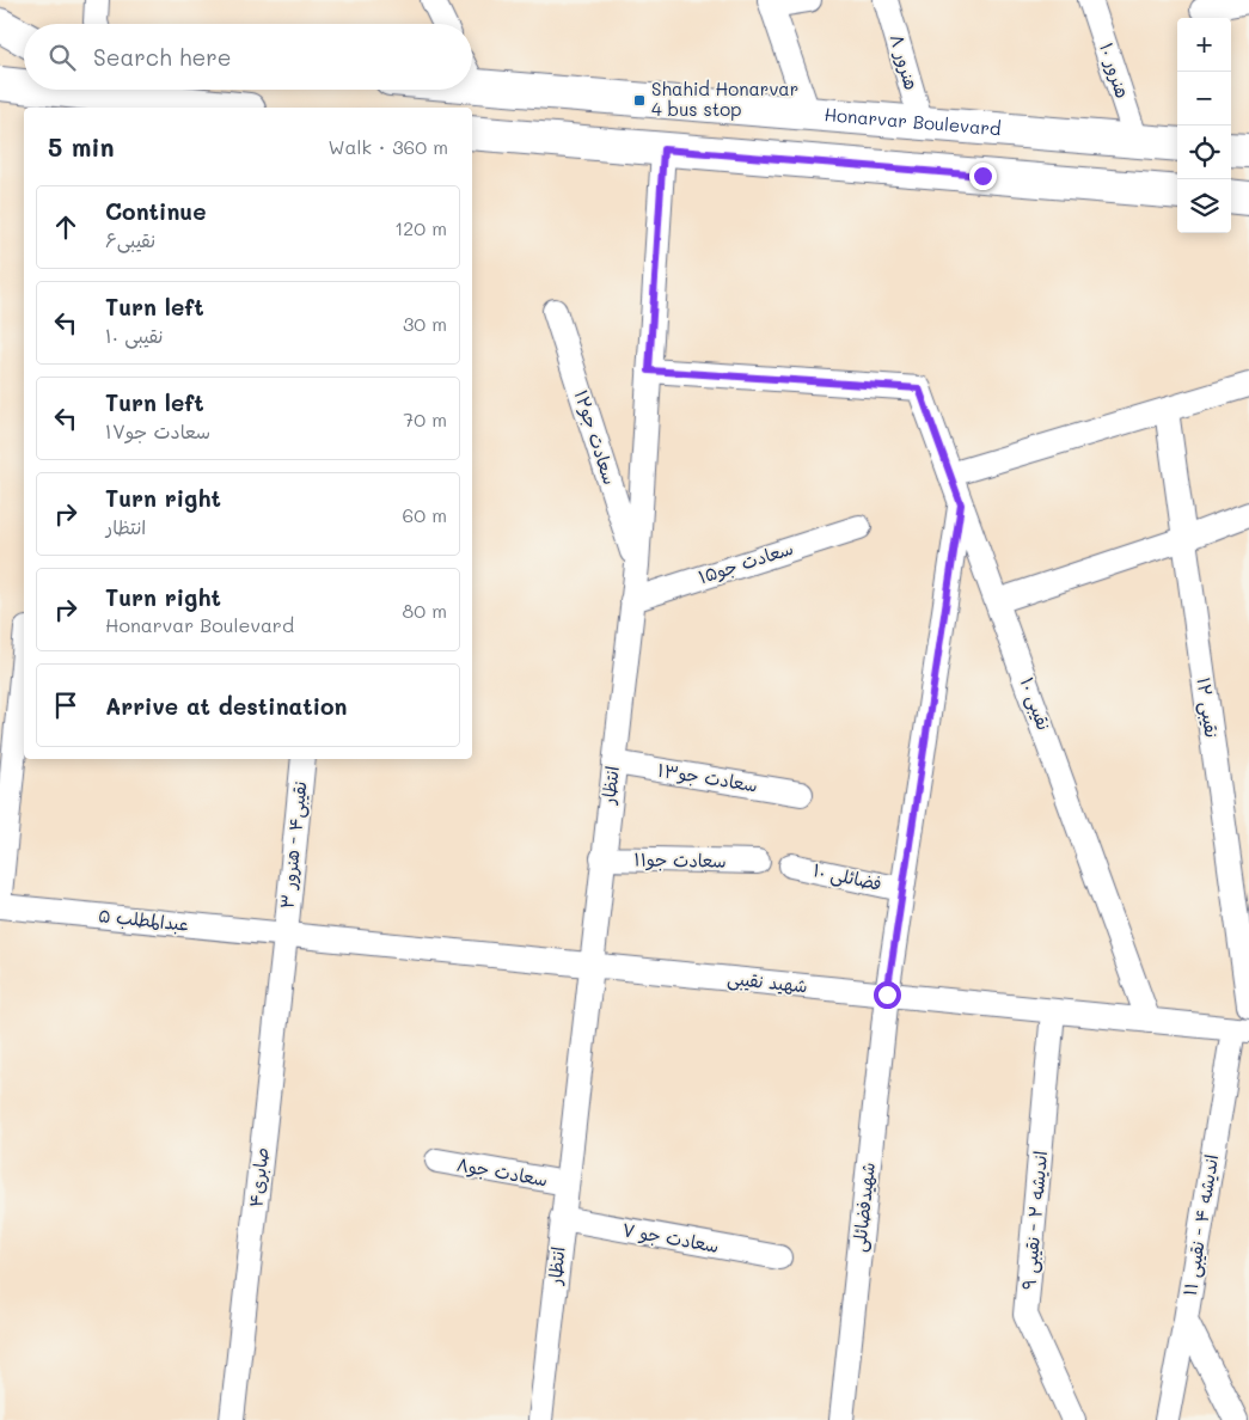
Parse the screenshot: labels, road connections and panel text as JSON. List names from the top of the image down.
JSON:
{
  "streets": {
    "main road": ["Honarvar Boulevard"],
    "street": [
      "هنرور ۸",
      "هنرور ۱۰",
      "سعادت جو۱۲",
      "سعادت جو۱۵",
      "نقیبی ۱۰",
      "نقیبی ۱۲",
      "سعادت جو۱۳",
      "انتظار",
      "نقیبی۴ - هنرور ۳",
      "سعادت جو۱۱",
      "فضائلی ۱۰",
      "عبدالمطلب ۵",
      "شهید نقیبی",
      "سعادت جو۸",
      "صابری۴",
      "شهیدفضائلی",
      "اندیشه ۲ - نقیبی ۹",
      "اندیشه ۴ - نقیبی ۱۱",
      "سعادت جو ۷"
    ]
  },
  "crossings": [
    ["هنرور ۸", "Honarvar Boulevard"],
    ["هنرور ۱۰", "Honarvar Boulevard"],
    ["سعادت جو۱۲", "انتظار"],
    ["سعادت جو۱۵", "انتظار"],
    ["نقیبی ۱۰", "انتظار"],
    ["نقیبی ۱۰", "شهید نقیبی"],
    ["نقیبی ۱۰", "شهیدفضائلی"],
    ["سعادت جو۱۳", "انتظار"],
    ["انتظار", "سعادت جو۱۱"],
    ["انتظار", "شهید نقیبی"],
    ["انتظار", "سعادت جو۸"],
    ["انتظار", "سعادت جو ۷"],
    ["نقیبی۴ - هنرور ۳", "عبدالمطلب ۵"],
    ["نقیبی۴ - هنرور ۳", "شهید نقیبی"],
    ["نقیبی۴ - هنرور ۳", "صابری۴"],
    ["فضائلی ۱۰", "شهیدفضائلی"],
    ["عبدالمطلب ۵", "شهید نقیبی"],
    ["عبدالمطلب ۵", "صابری۴"],
    ["شهید نقیبی", "صابری۴"],
    ["شهید نقیبی", "شهیدفضائلی"],
    ["شهید نقیبی", "اندیشه ۲ - نقیبی ۹"],
    ["شهید نقیبی", "اندیشه ۴ - نقیبی ۱۱"]
  ],
  "places": {
    "transit": ["Shahid Honarvar 4 bus stop"]
  },
  "page": {
    "map_buttons": ["+", "−"],
    "search": "Search here",
    "heading": ["5 min", "Walk · 360 m"],
    "list": [
      ["Continue", "نقیبی۶", "120 m"],
      ["Turn left", "نقیبی ۱۰", "30 m"],
      ["Turn left", "سعادت جو۱۷", "70 m"],
      ["Turn right", "انتظار", "60 m"],
      ["Turn right", "Honarvar Boulevard", "80 m"],
      "Arrive at destination"
    ]
  }
}
